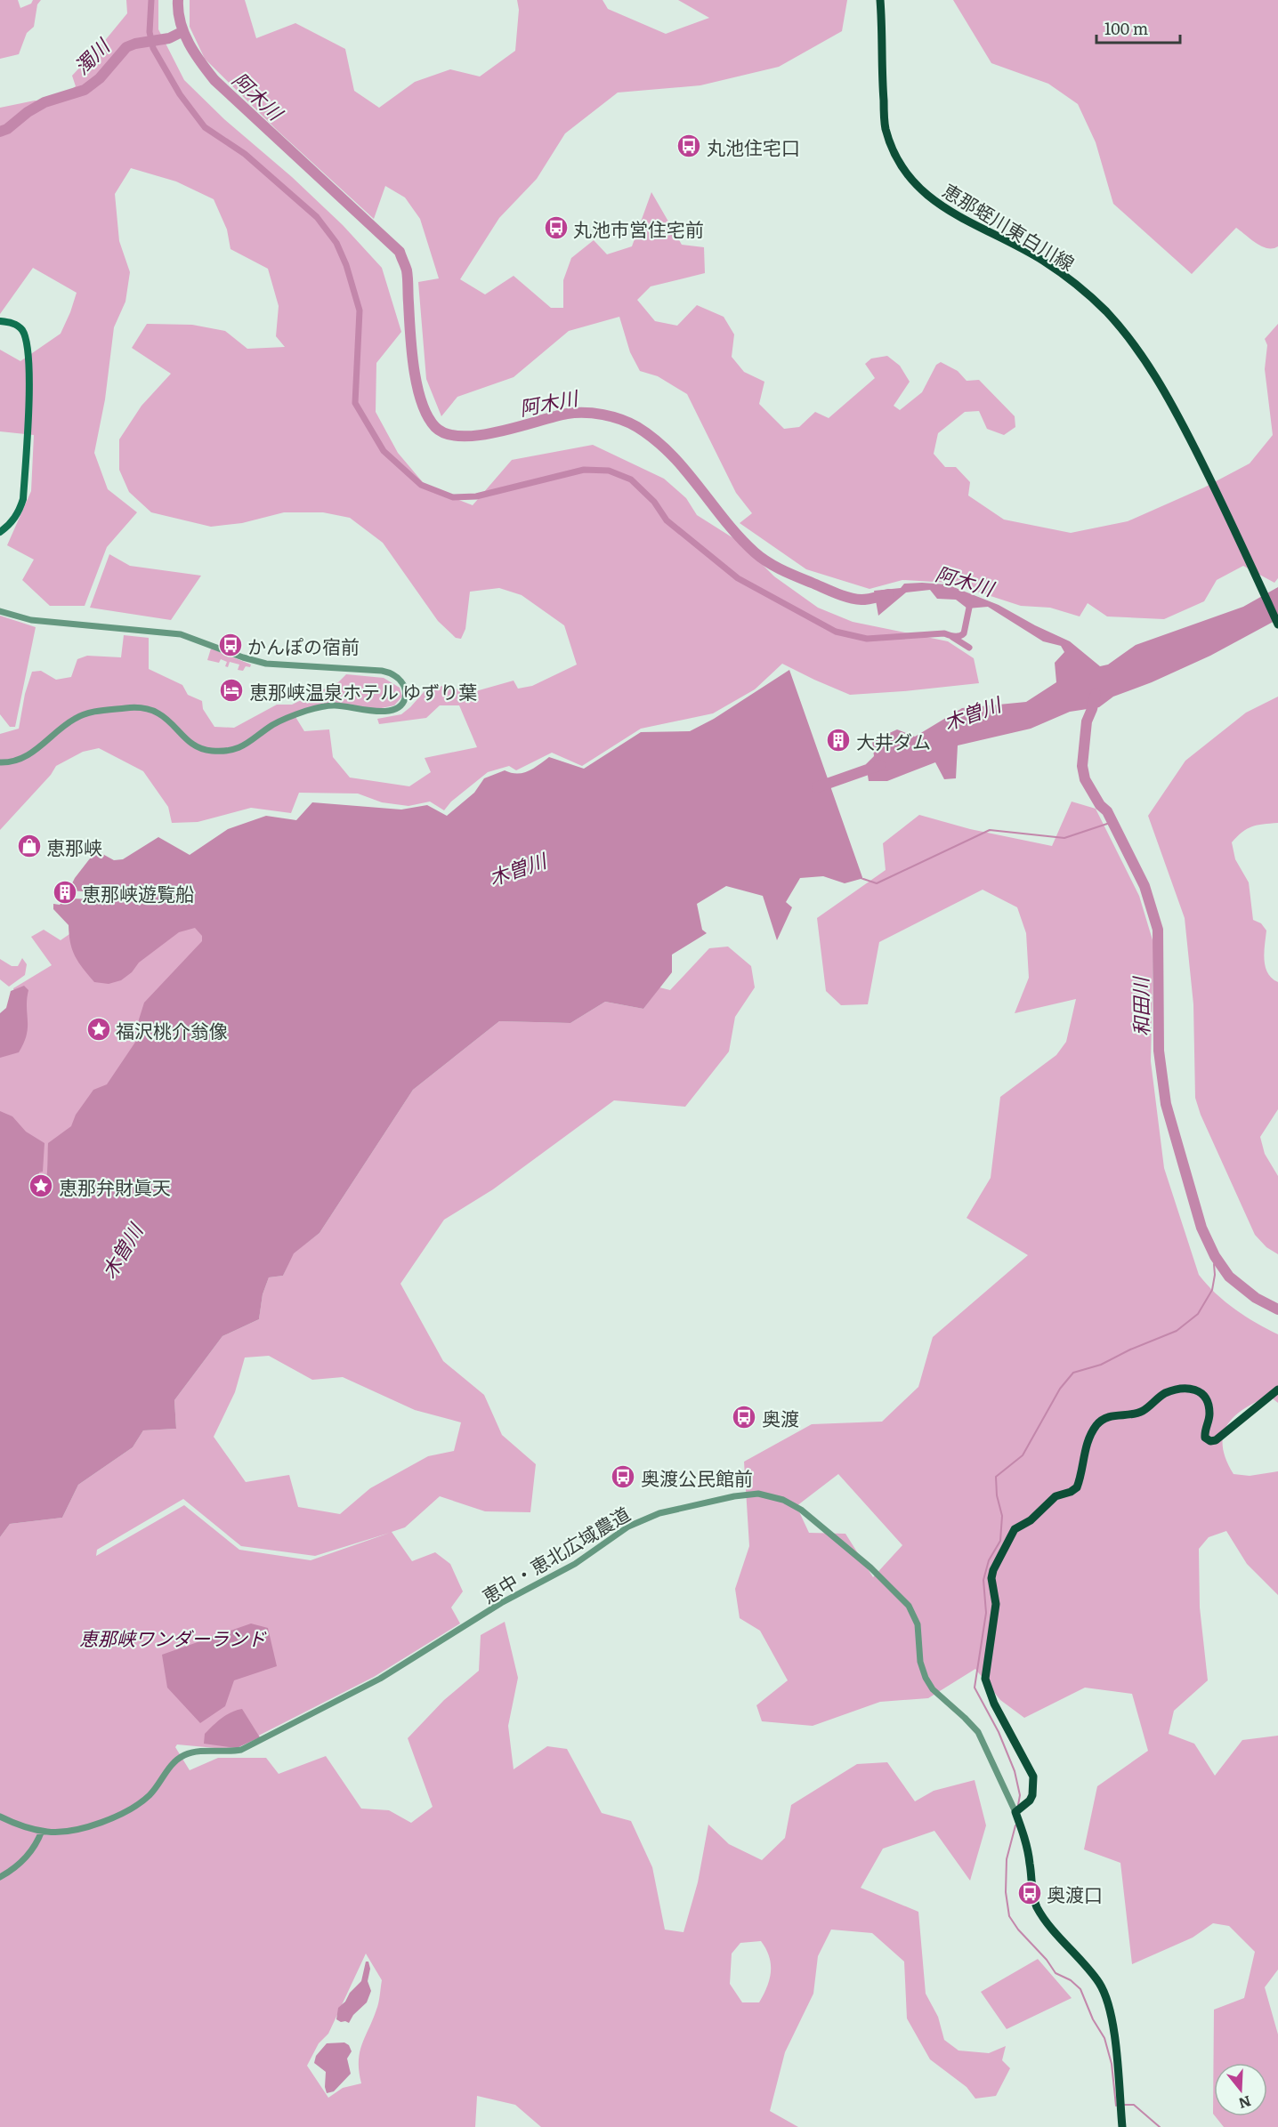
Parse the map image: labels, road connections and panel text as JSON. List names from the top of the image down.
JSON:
{
  "streets": {
    "main road": ["恵那蛭川東白川線"],
    "street": ["恵中・恵北広域農道"]
  },
  "water": [
    "濁川",
    "阿木川",
    "木曽川",
    "和田川"
  ],
  "parks": ["恵那峡ワンダーランド"],
  "places": {
    "bus stop": [
      "丸池住宅口",
      "丸池市営住宅前",
      "かんぽの宿前",
      "奥渡",
      "奥渡公民館前",
      "奥渡口"
    ],
    "hotel": ["恵那峡温泉ホテル ゆずり葉"],
    "building": ["大井ダム", "恵那峡遊覧船"],
    "shop": ["恵那峡"],
    "place": ["福沢桃介翁像", "恵那弁財眞天"]
  },
  "scale_bar": "100 m",
  "north": "bottom"
}
